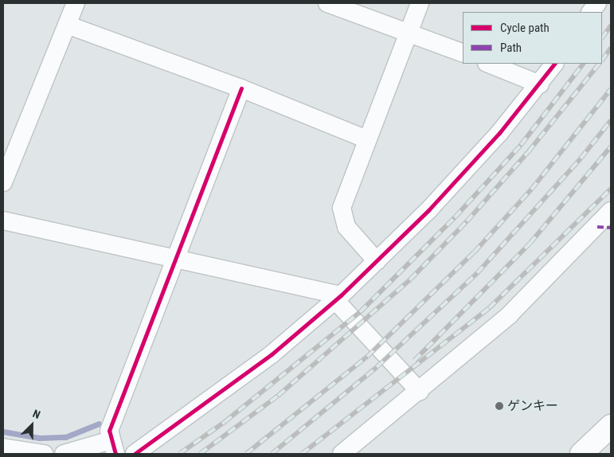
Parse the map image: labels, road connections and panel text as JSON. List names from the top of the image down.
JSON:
{
  "places": ["ゲンキー"],
  "legend": ["Cycle path", "Path"],
  "north": "top right"
}
